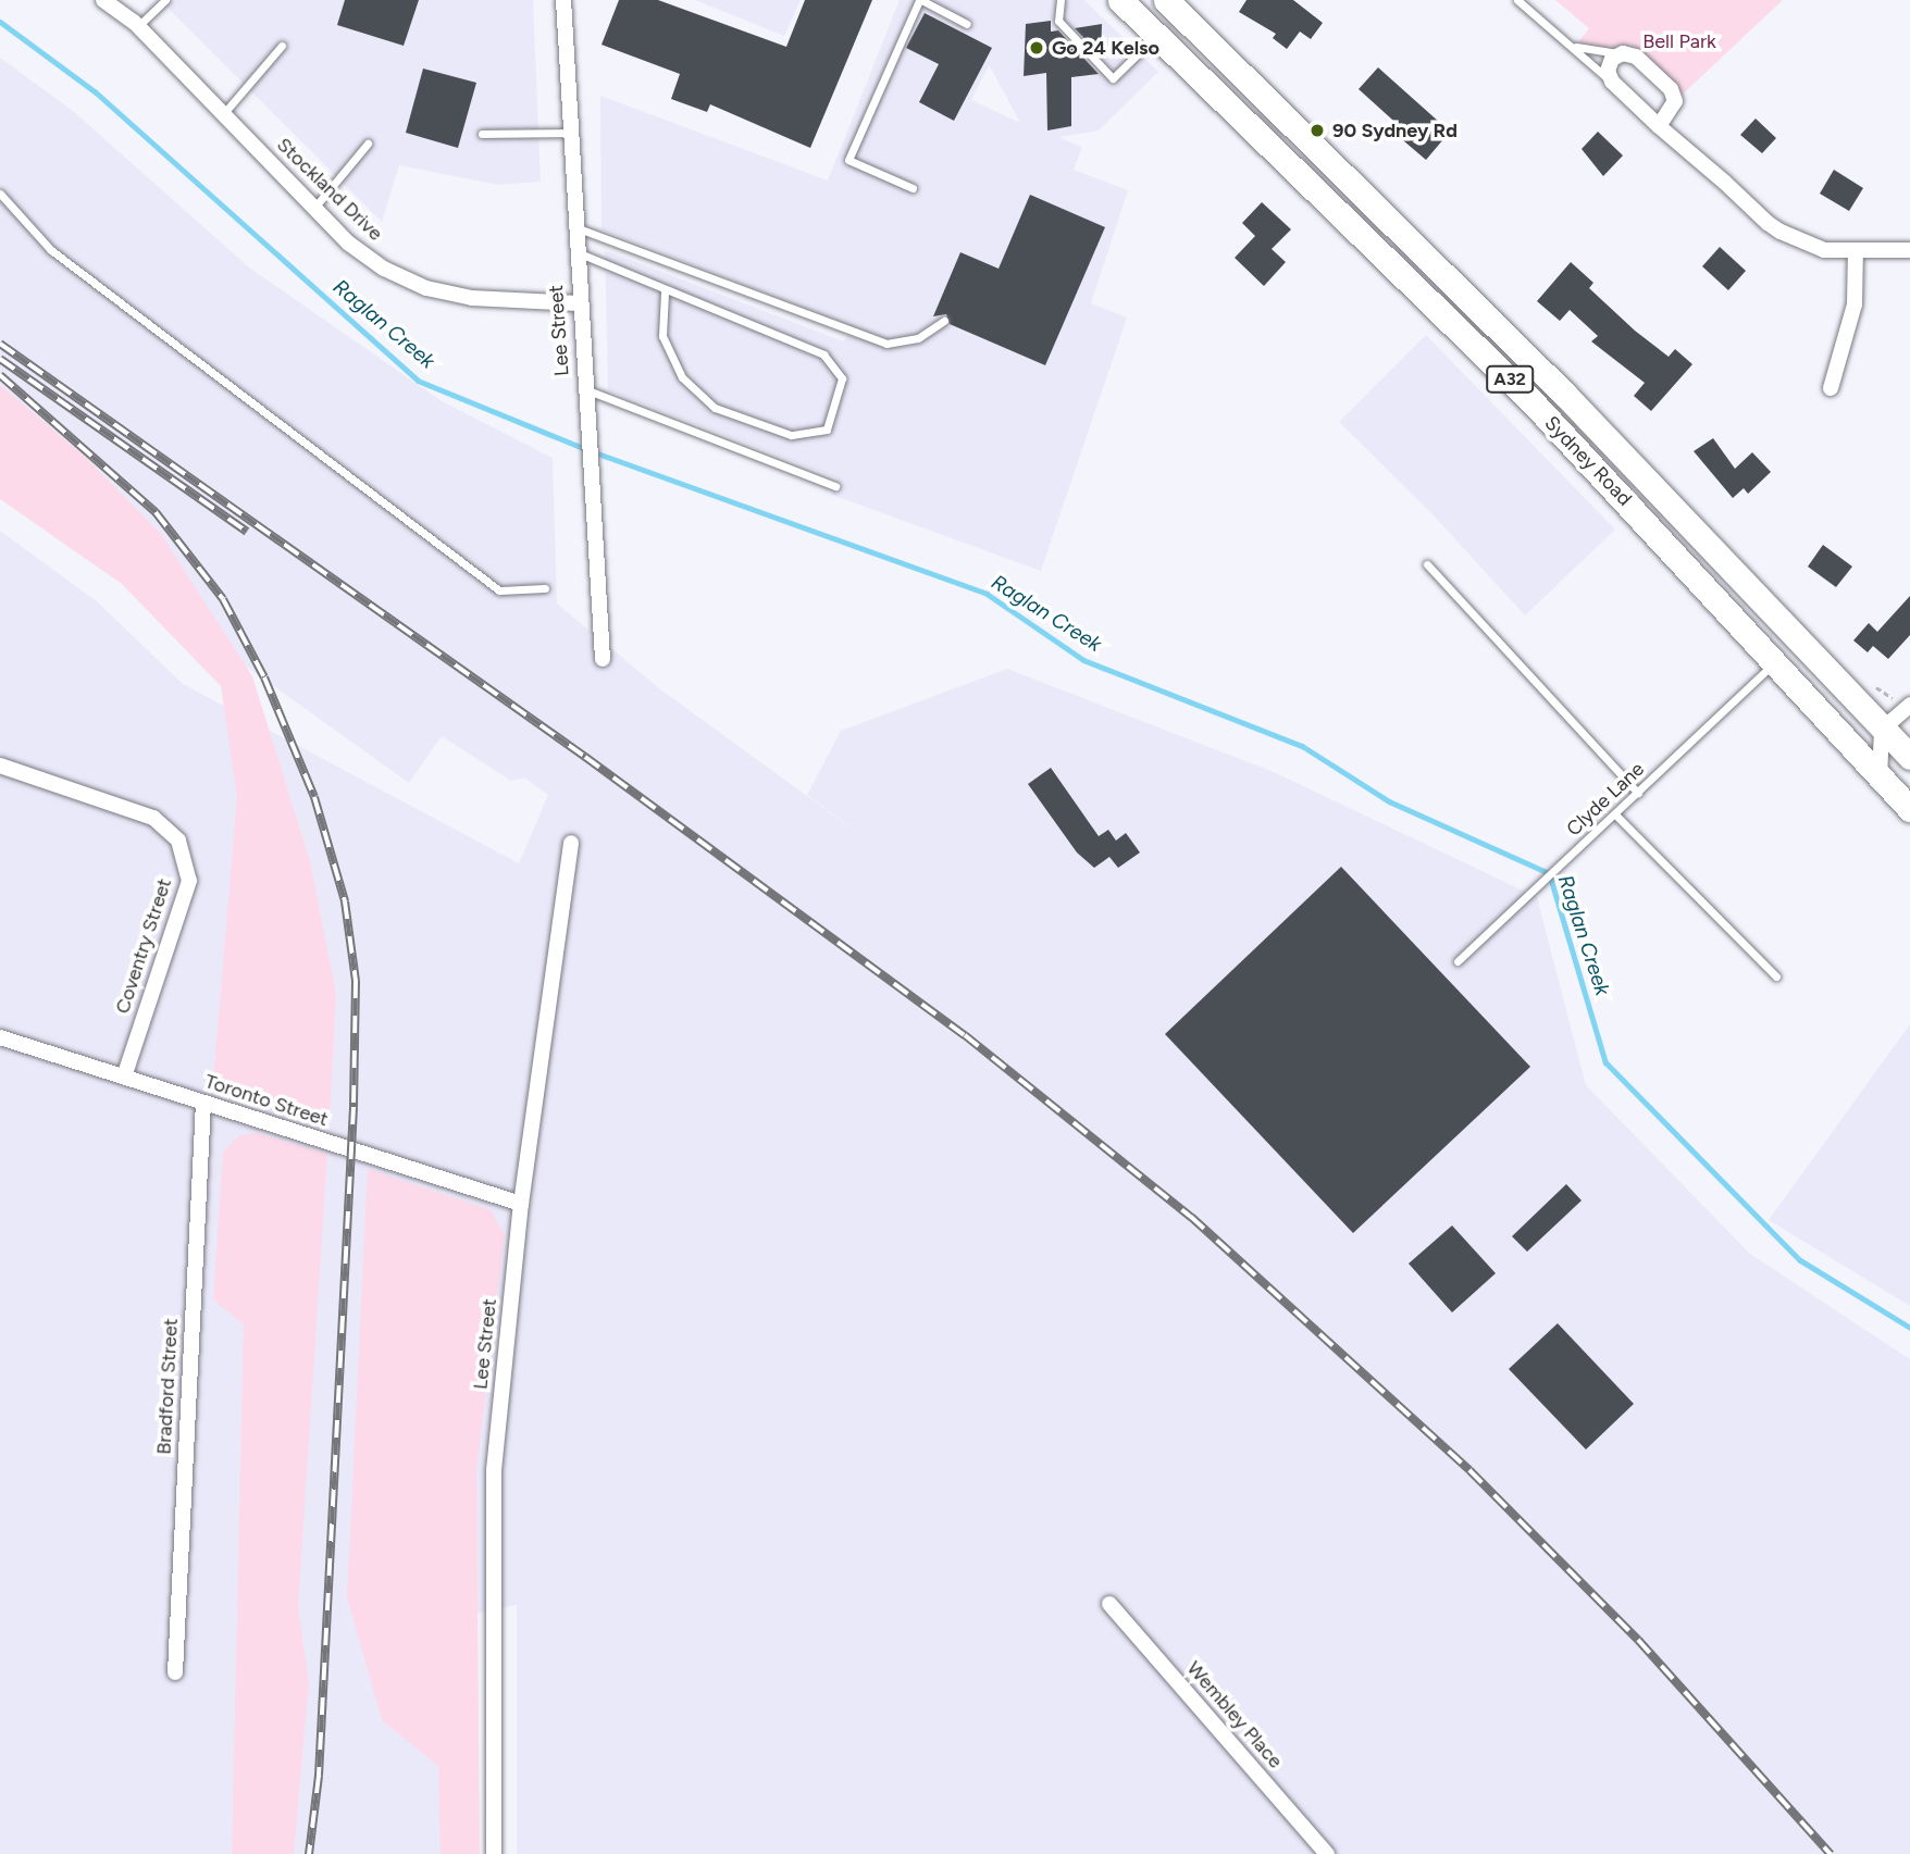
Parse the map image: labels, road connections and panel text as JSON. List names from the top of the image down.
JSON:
{
  "streets": {
    "highway": ["A32", "Sydney Road"],
    "street": [
      "Stockland Drive",
      "Lee Street",
      "Coventry Street",
      "Toronto Street",
      "Bradford Street",
      "Wembley Place"
    ],
    "lane": ["Clyde Lane"]
  },
  "crossings": [
    ["Stockland Drive", "Lee Street"],
    ["Lee Street", "Toronto Street"],
    ["Sydney Road", "Clyde Lane"],
    ["Coventry Street", "Toronto Street"],
    ["Toronto Street", "Bradford Street"]
  ],
  "water": ["Raglan Creek"],
  "parks": ["Bell Park"],
  "places": ["Go 24 Kelso", "90 Sydney Rd"]
}
